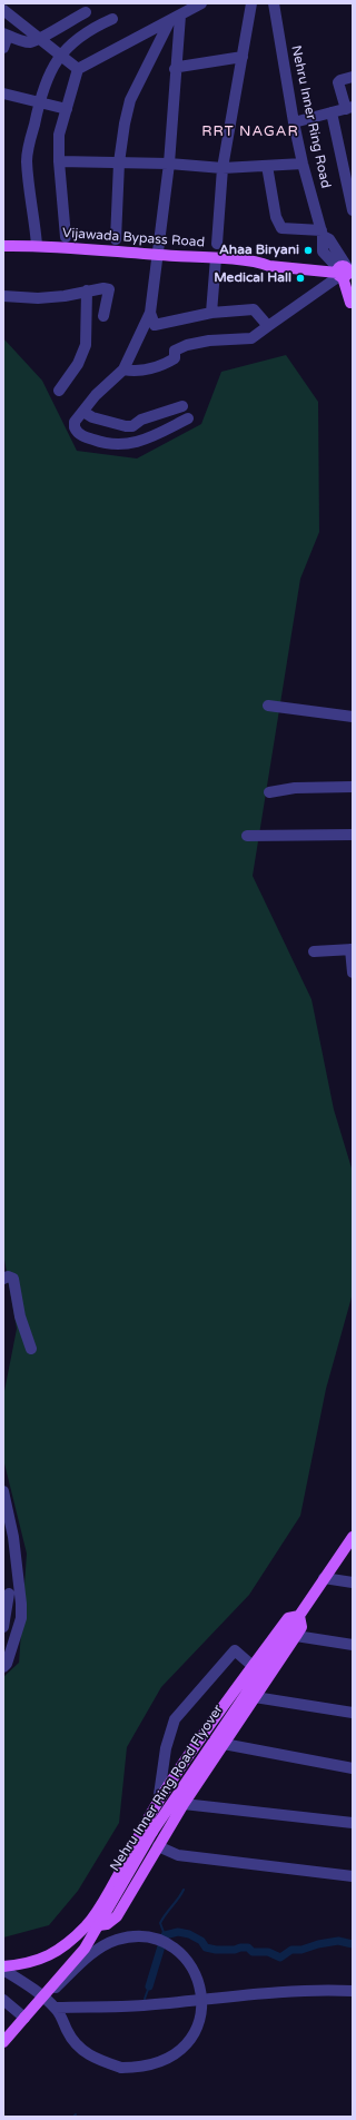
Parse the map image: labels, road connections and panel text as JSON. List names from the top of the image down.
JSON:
{
  "streets": {
    "main road": ["Vijawada Bypass Road", "Nehru Inner Ring Road Flyover"],
    "street": ["Nehru Inner Ring Road"]
  },
  "crossings": [
    ["Nehru Inner Ring Road", "Vijawada Bypass Road"]
  ],
  "districts": ["RRT NAGAR"],
  "places": ["Ahaa Biryani", "Medical Hall"]
}
